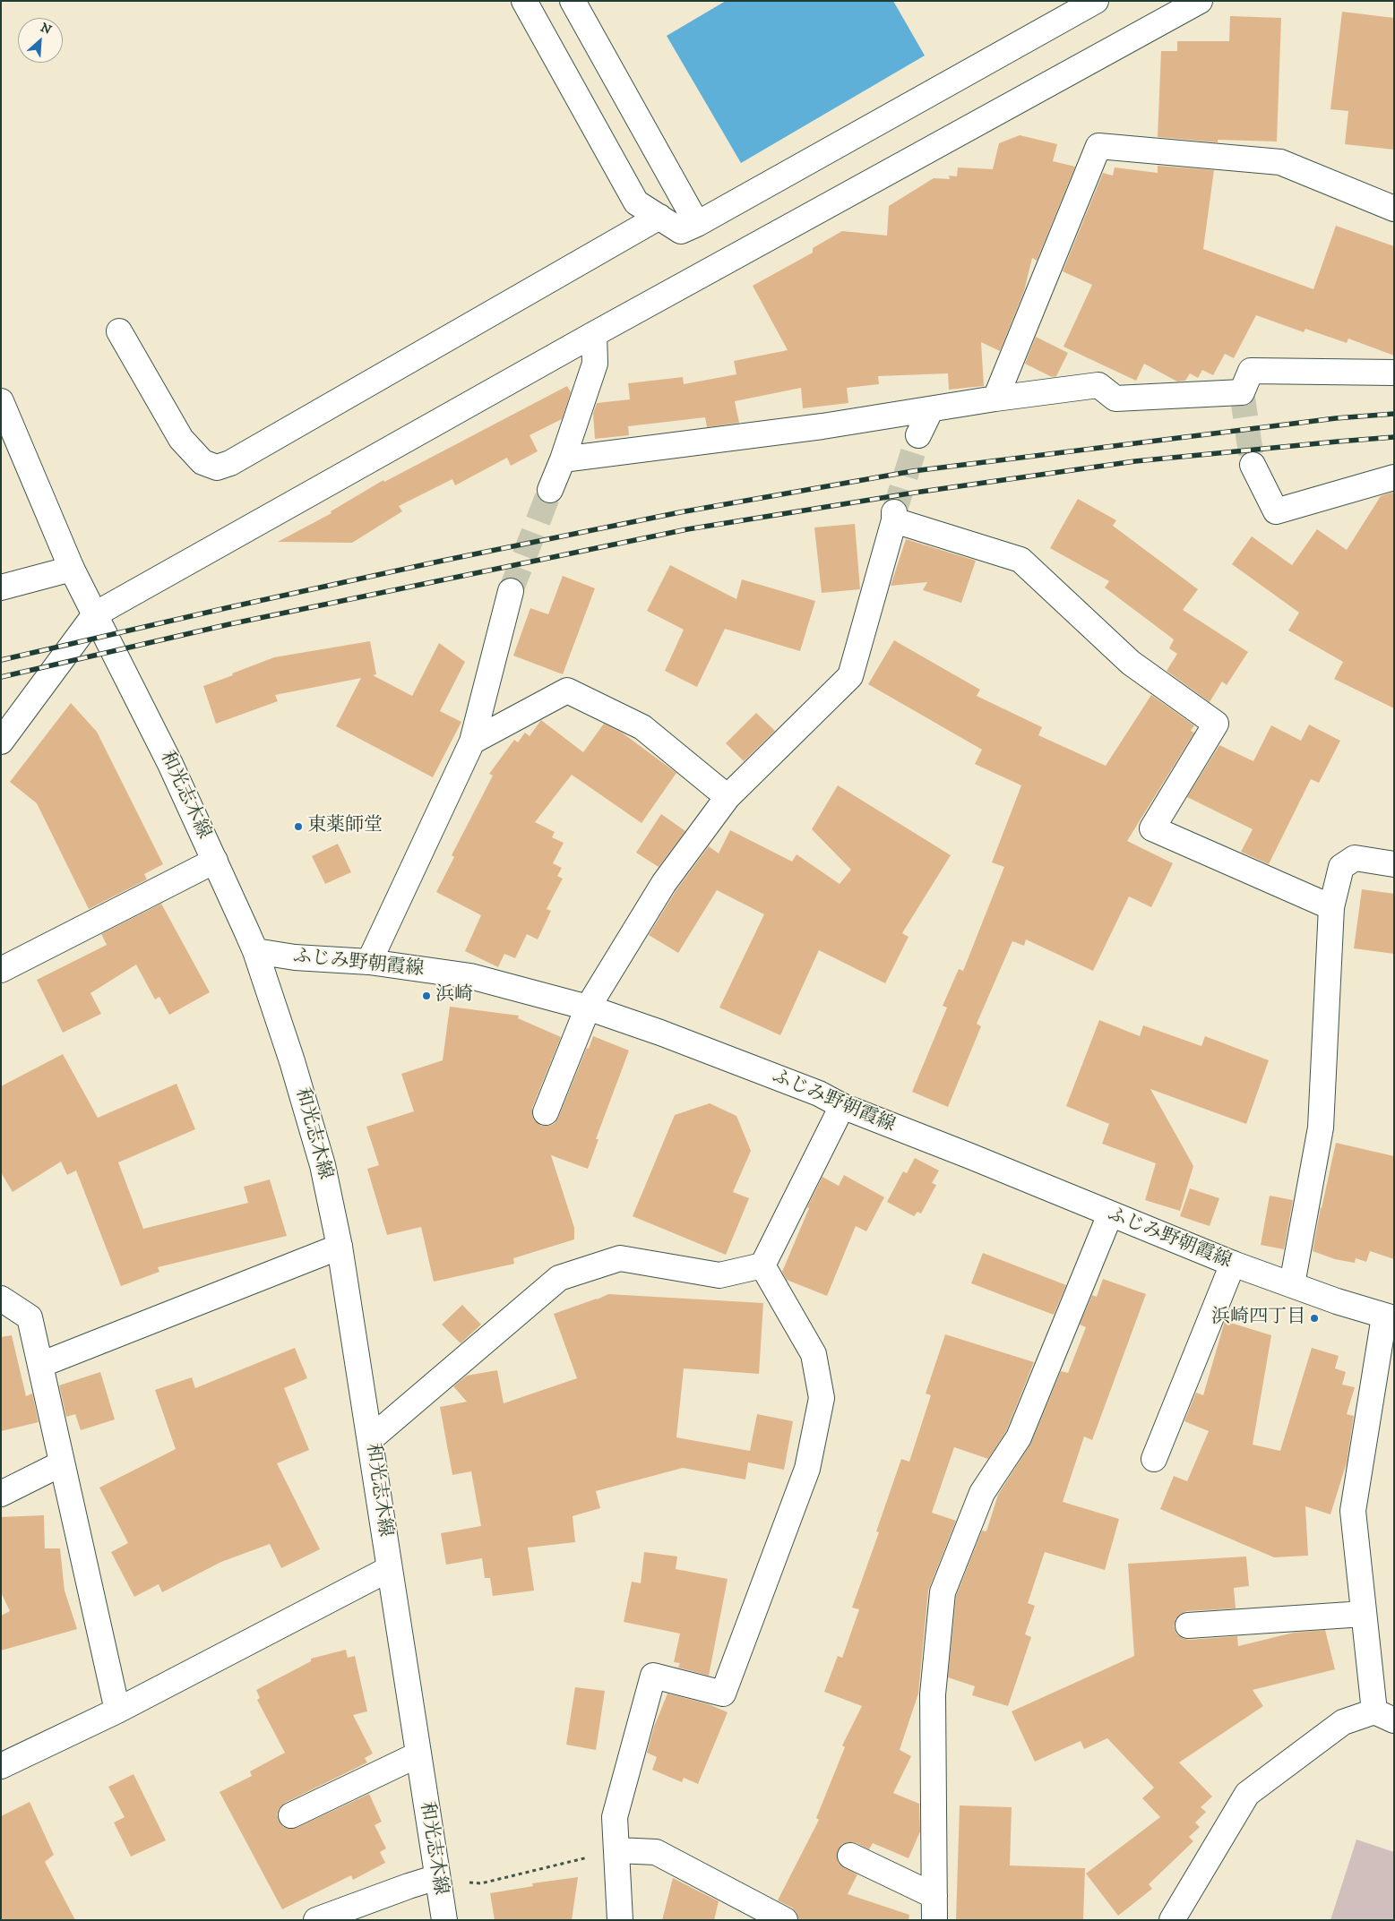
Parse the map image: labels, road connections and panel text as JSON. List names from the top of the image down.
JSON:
{
  "streets": {
    "street": ["和光志木線", "ふじみ野朝霞線"]
  },
  "crossings": [
    ["和光志木線", "ふじみ野朝霞線"]
  ],
  "places": ["東薬師堂", "浜崎", "浜崎四丁目"],
  "north": "top right"
}
